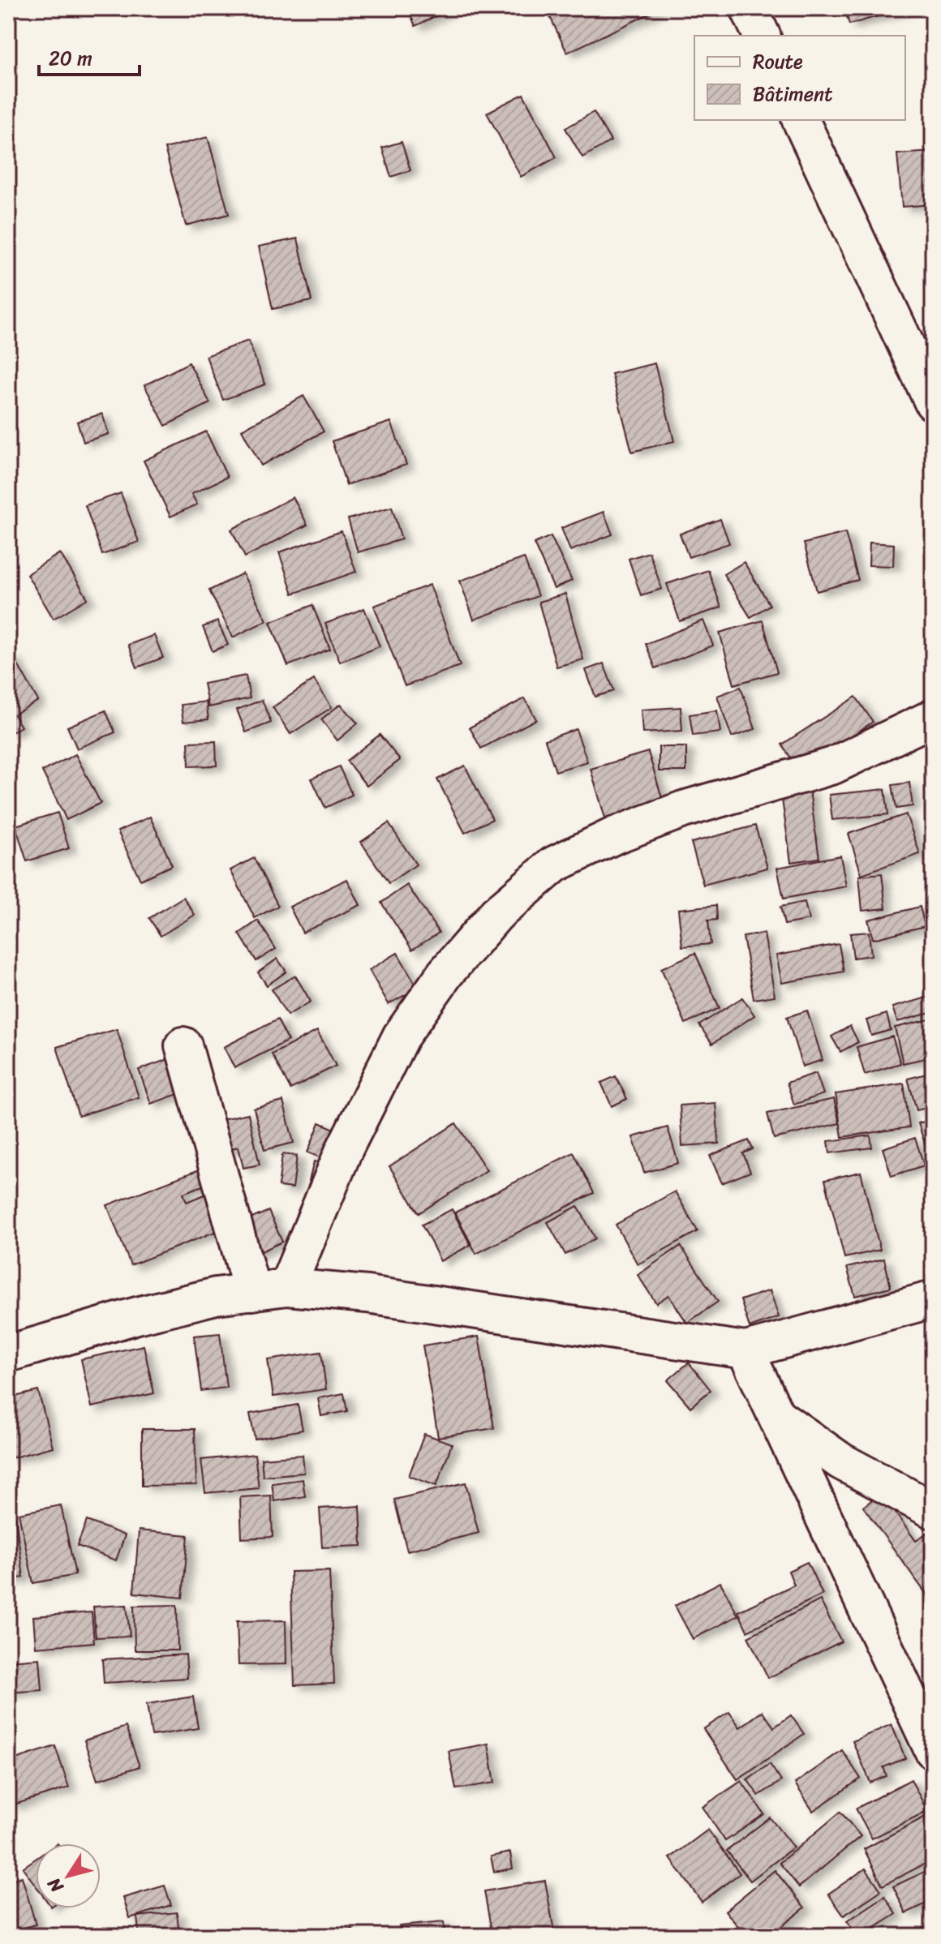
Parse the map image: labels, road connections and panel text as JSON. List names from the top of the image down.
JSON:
{
  "legend": ["Route", "Bâtiment"],
  "scale_bar": "20 m",
  "north": "bottom left"
}
